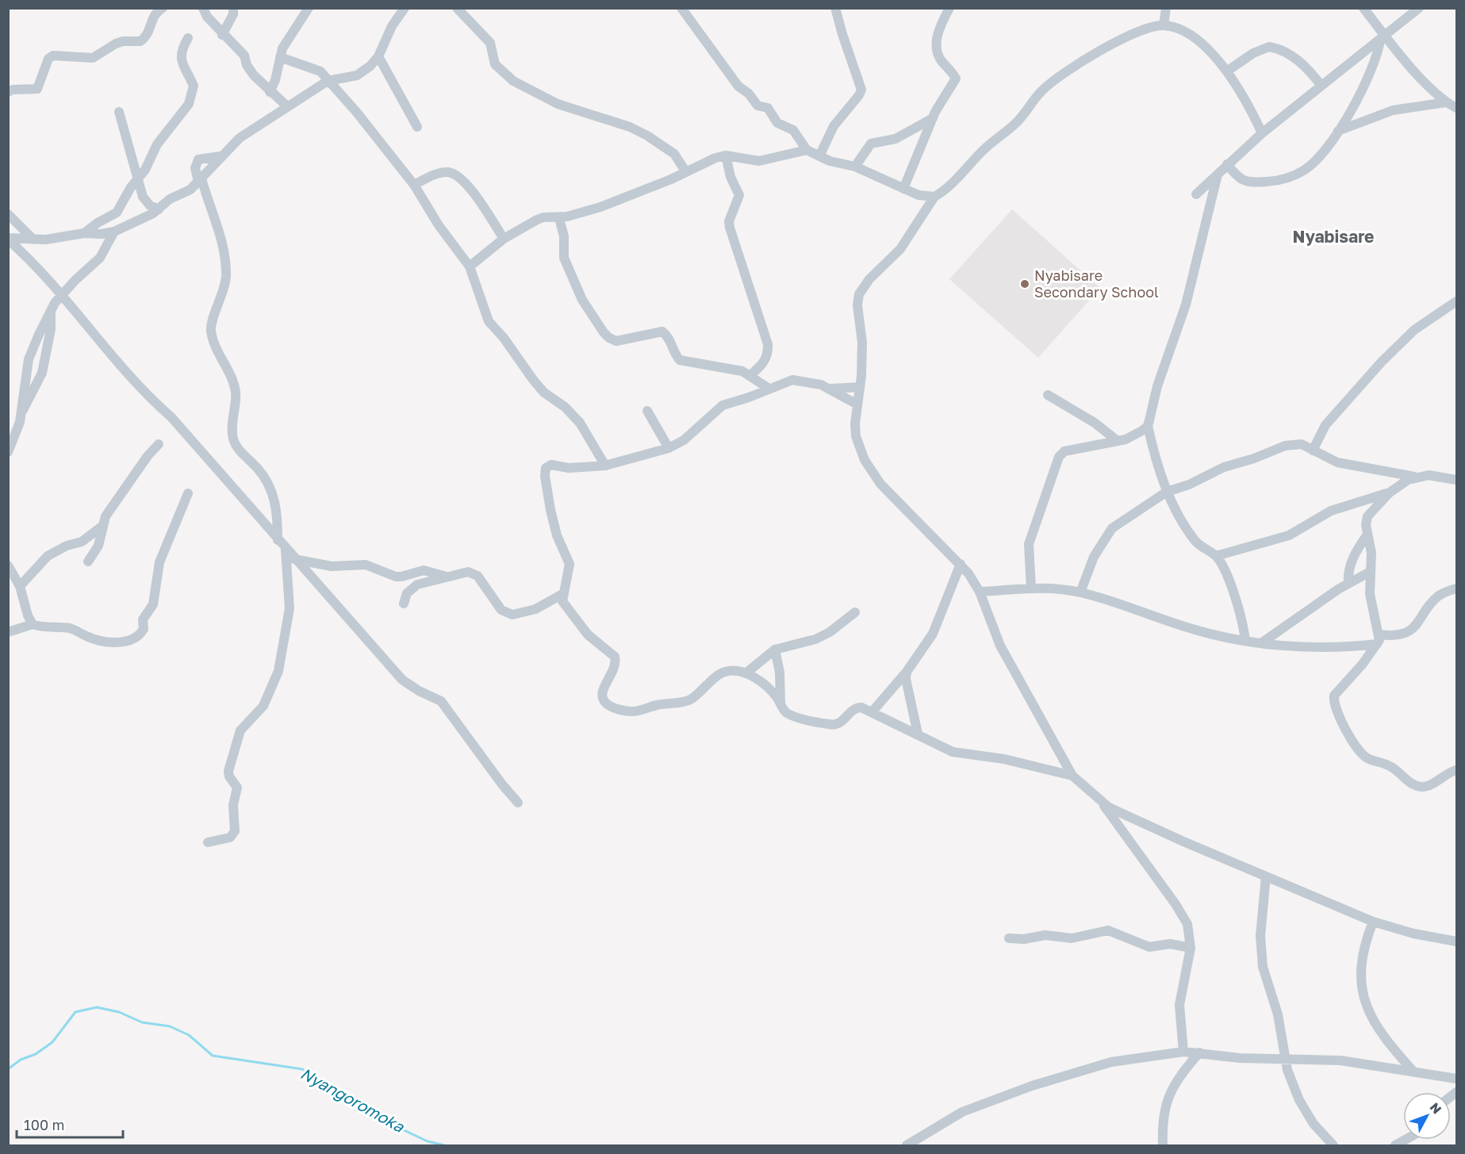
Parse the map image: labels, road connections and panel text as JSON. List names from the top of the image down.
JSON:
{
  "districts": ["Nyabisare"],
  "water": ["Nyangoromoka"],
  "places": ["Nyabisare Secondary School"],
  "scale_bar": "100 m",
  "north": "top right"
}
